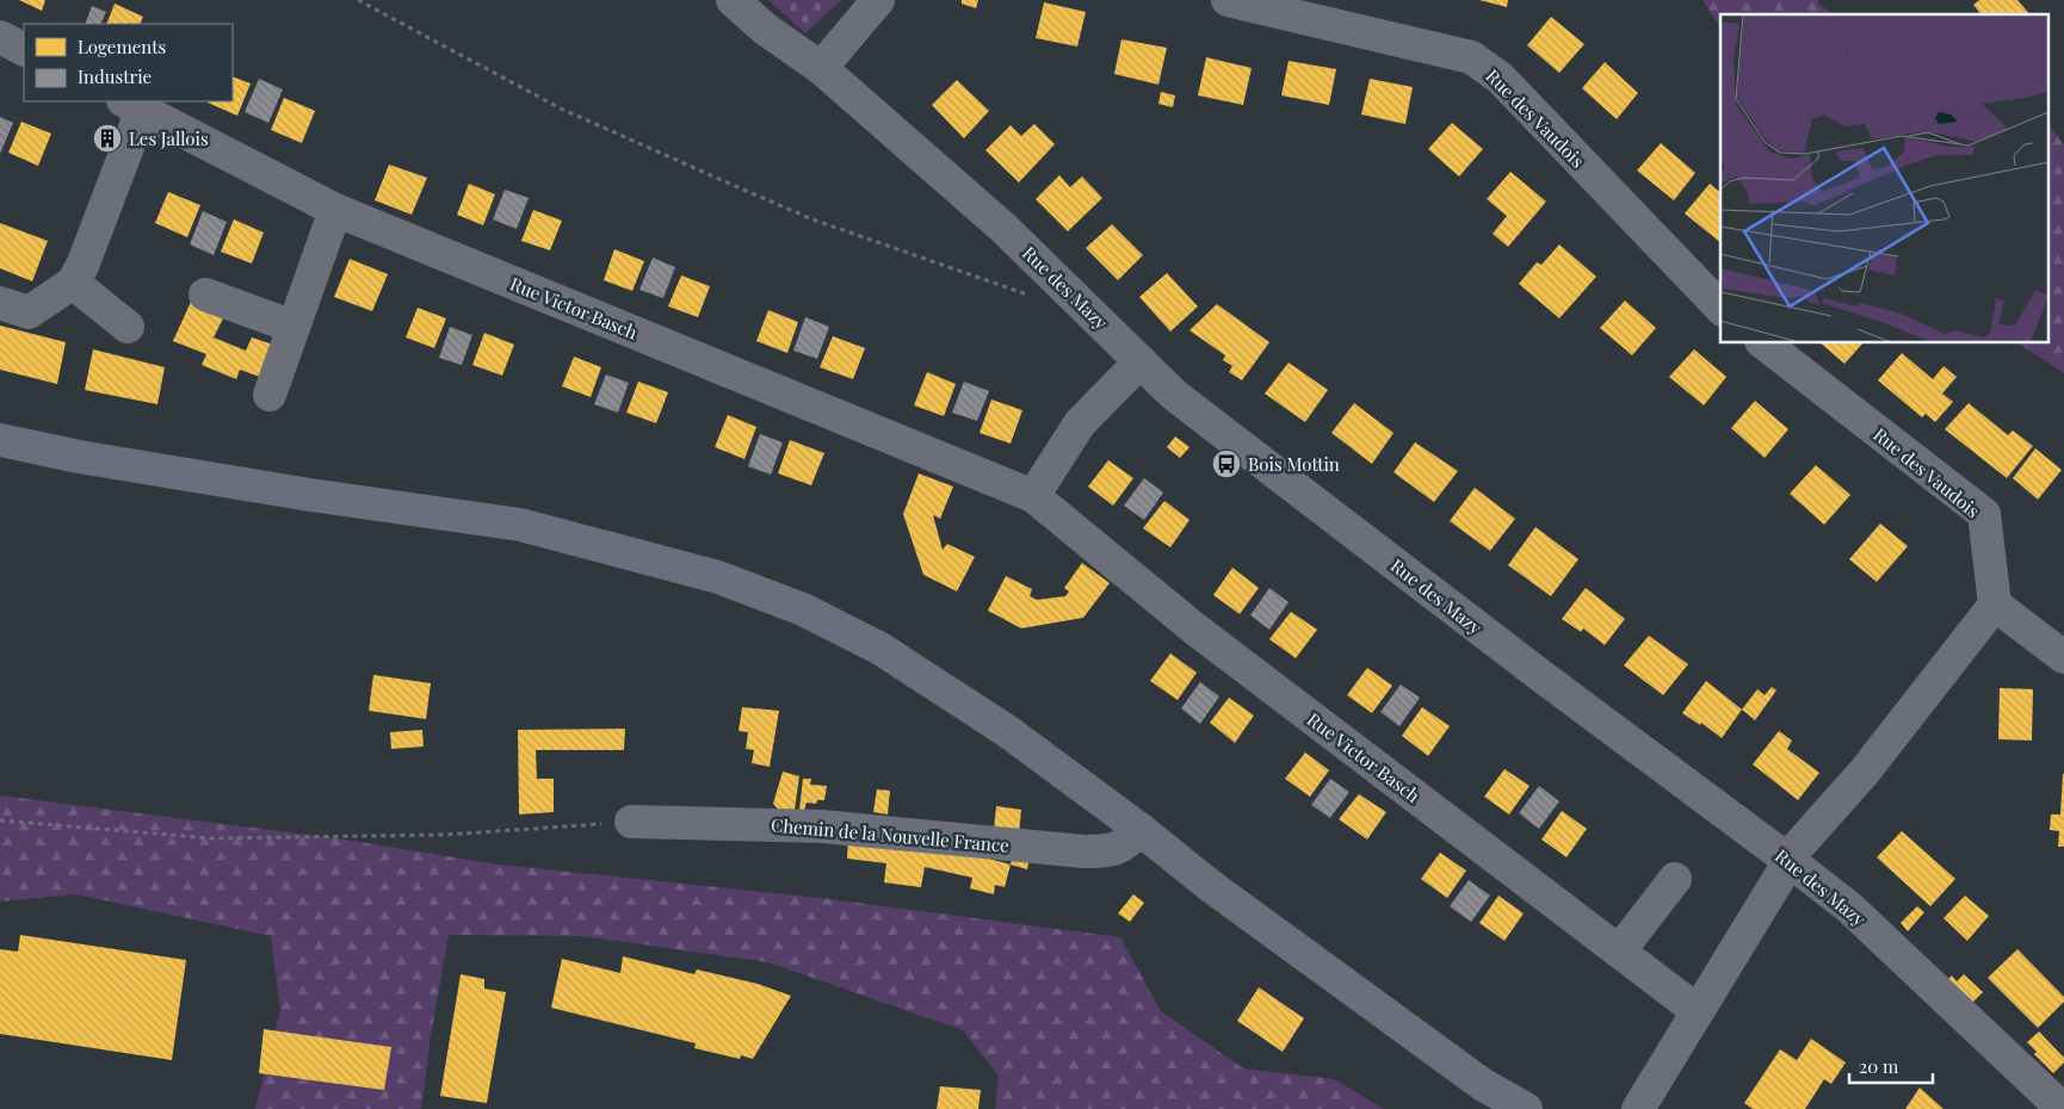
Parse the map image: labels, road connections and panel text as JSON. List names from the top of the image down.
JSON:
{
  "streets": {
    "street": [
      "Rue des Vaudois",
      "Rue des Mazy",
      "Rue Victor Basch",
      "Chemin de la Nouvelle France"
    ]
  },
  "places": {
    "building": ["Les Jallois"],
    "bus stop": ["Bois Mottin"]
  },
  "legend": ["Logements", "Industrie"],
  "scale_bar": "20 m"
}
